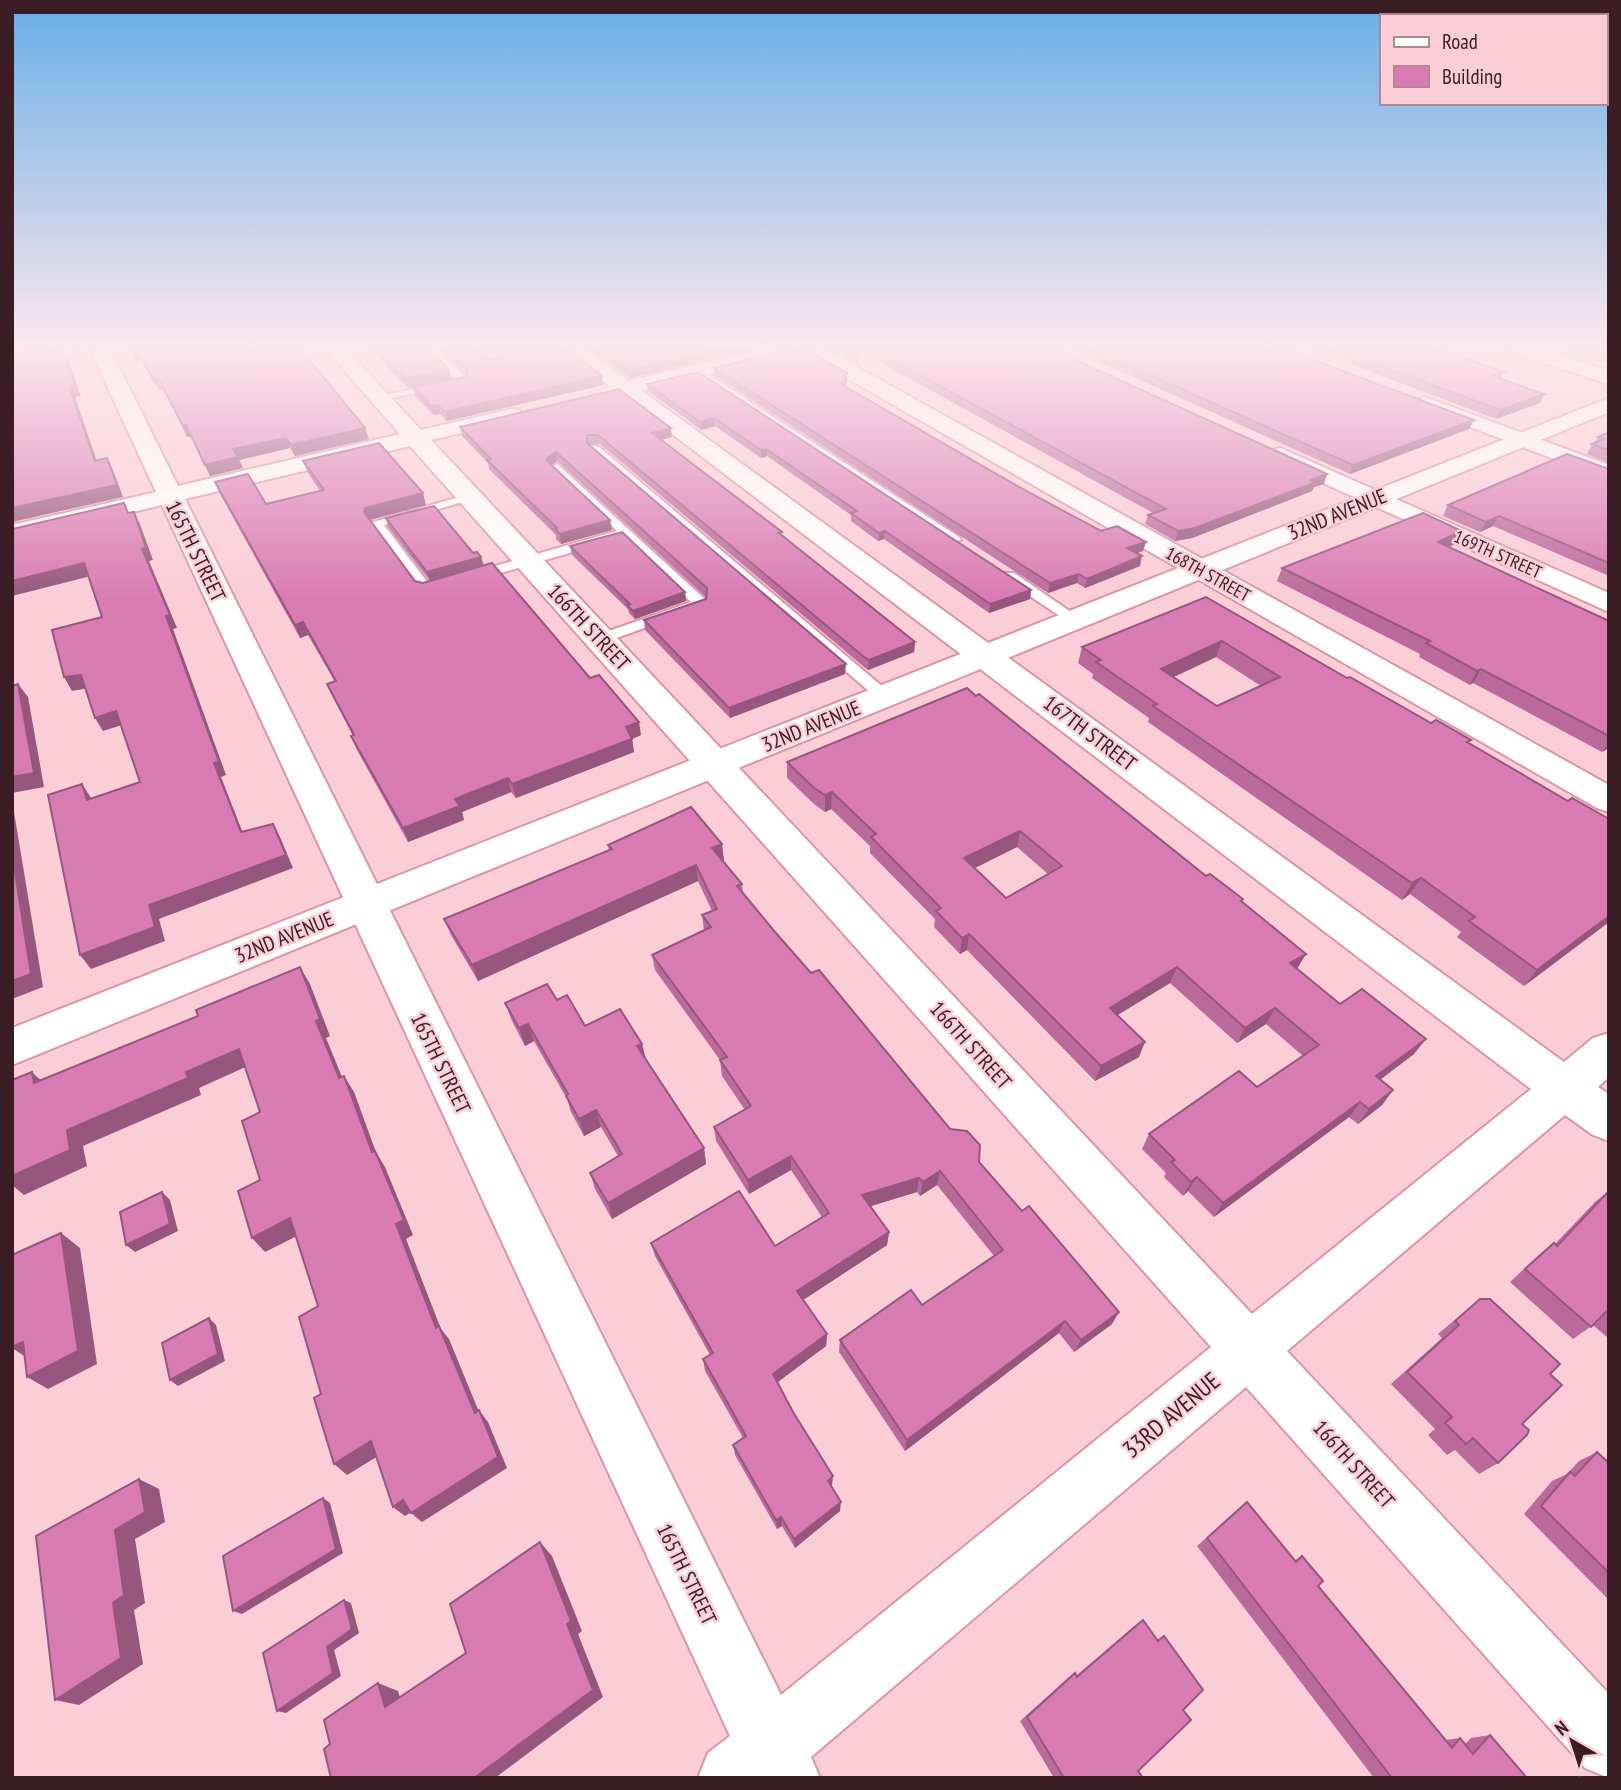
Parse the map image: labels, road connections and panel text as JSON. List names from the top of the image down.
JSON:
{
  "streets": {
    "street": [
      "32ND AVENUE",
      "165TH STREET",
      "169TH STREET",
      "168TH STREET",
      "166TH STREET",
      "167TH STREET",
      "33RD AVENUE"
    ]
  },
  "crossings": [
    ["32ND AVENUE", "165TH STREET"],
    ["32ND AVENUE", "169TH STREET"],
    ["32ND AVENUE", "168TH STREET"],
    ["32ND AVENUE", "166TH STREET"],
    ["32ND AVENUE", "167TH STREET"],
    ["165TH STREET", "33RD AVENUE"],
    ["166TH STREET", "33RD AVENUE"],
    ["167TH STREET", "33RD AVENUE"]
  ],
  "legend": ["Road", "Building"],
  "north": "top left"
}
